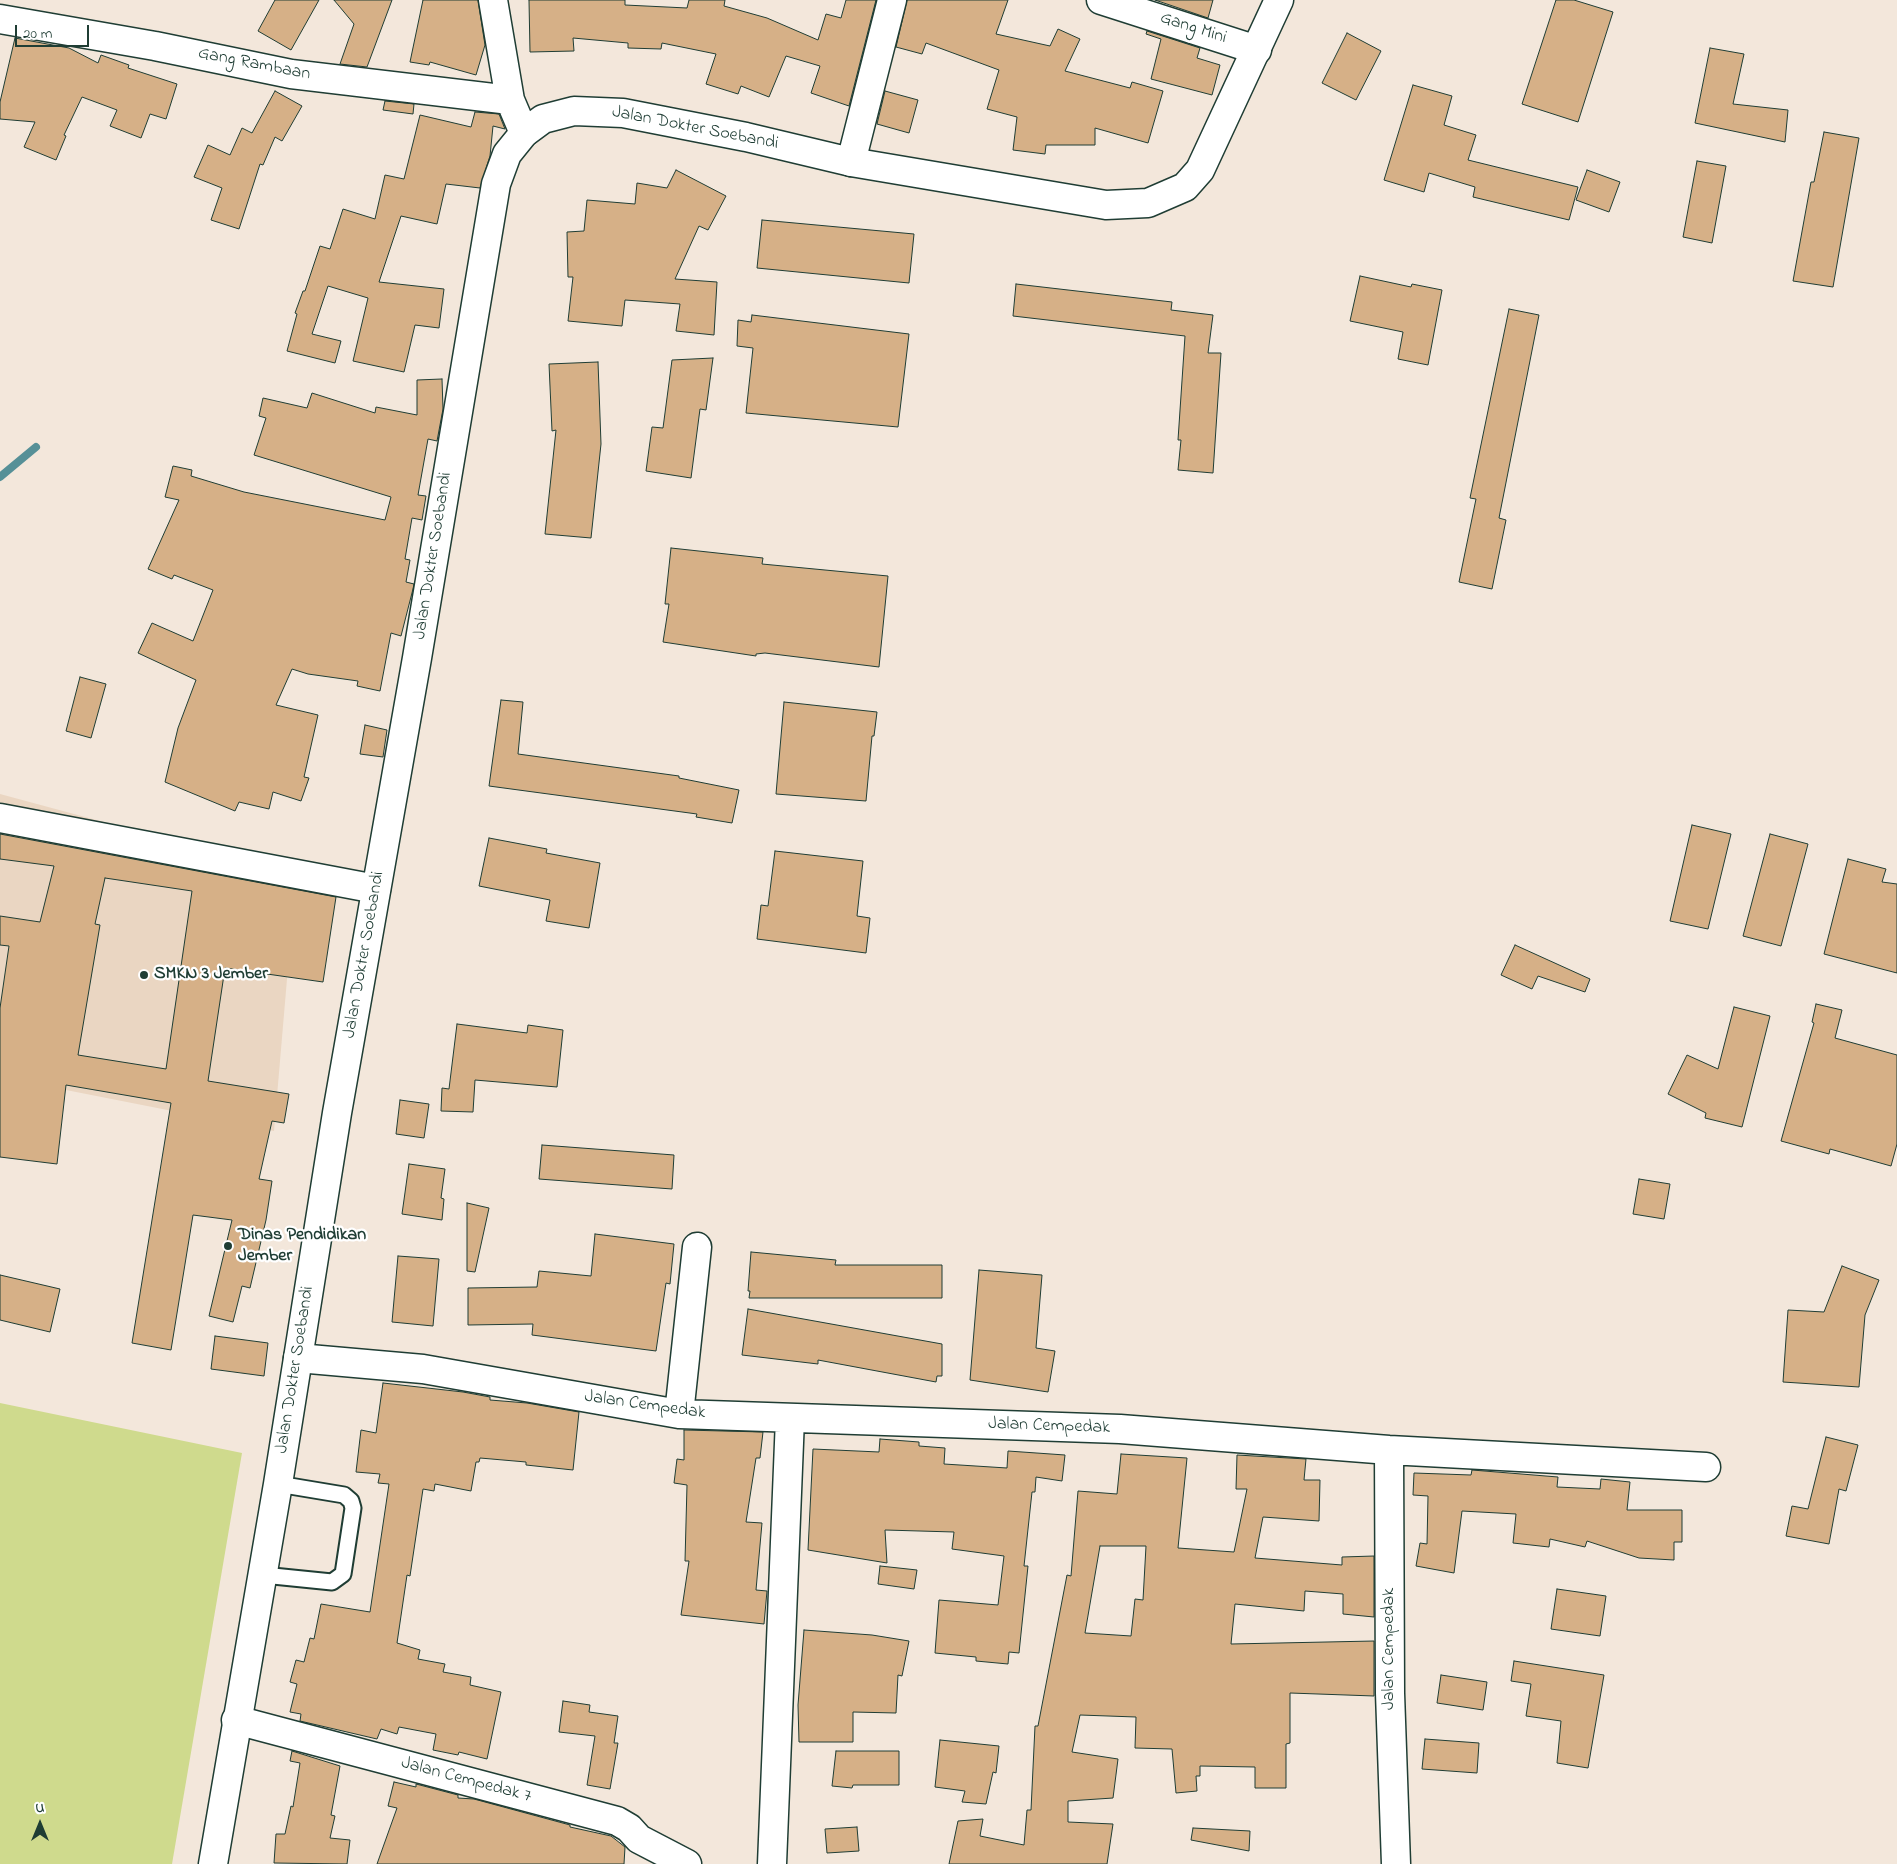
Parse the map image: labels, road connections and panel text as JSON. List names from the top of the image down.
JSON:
{
  "streets": {
    "street": [
      "Gang Mini",
      "Gang Rambaan",
      "Jalan Dokter Soebandi",
      "Jalan Cempedak",
      "Jalan Cempedak 7"
    ]
  },
  "crossings": [
    ["Gang Mini", "Jalan Dokter Soebandi"],
    ["Jalan Dokter Soebandi", "Jalan Cempedak"],
    ["Jalan Dokter Soebandi", "Jalan Cempedak 7"]
  ],
  "places": ["SMKN 3 Jember", "Dinas Pendidikan Jember"],
  "scale_bar": "20 m",
  "north": "top"
}
